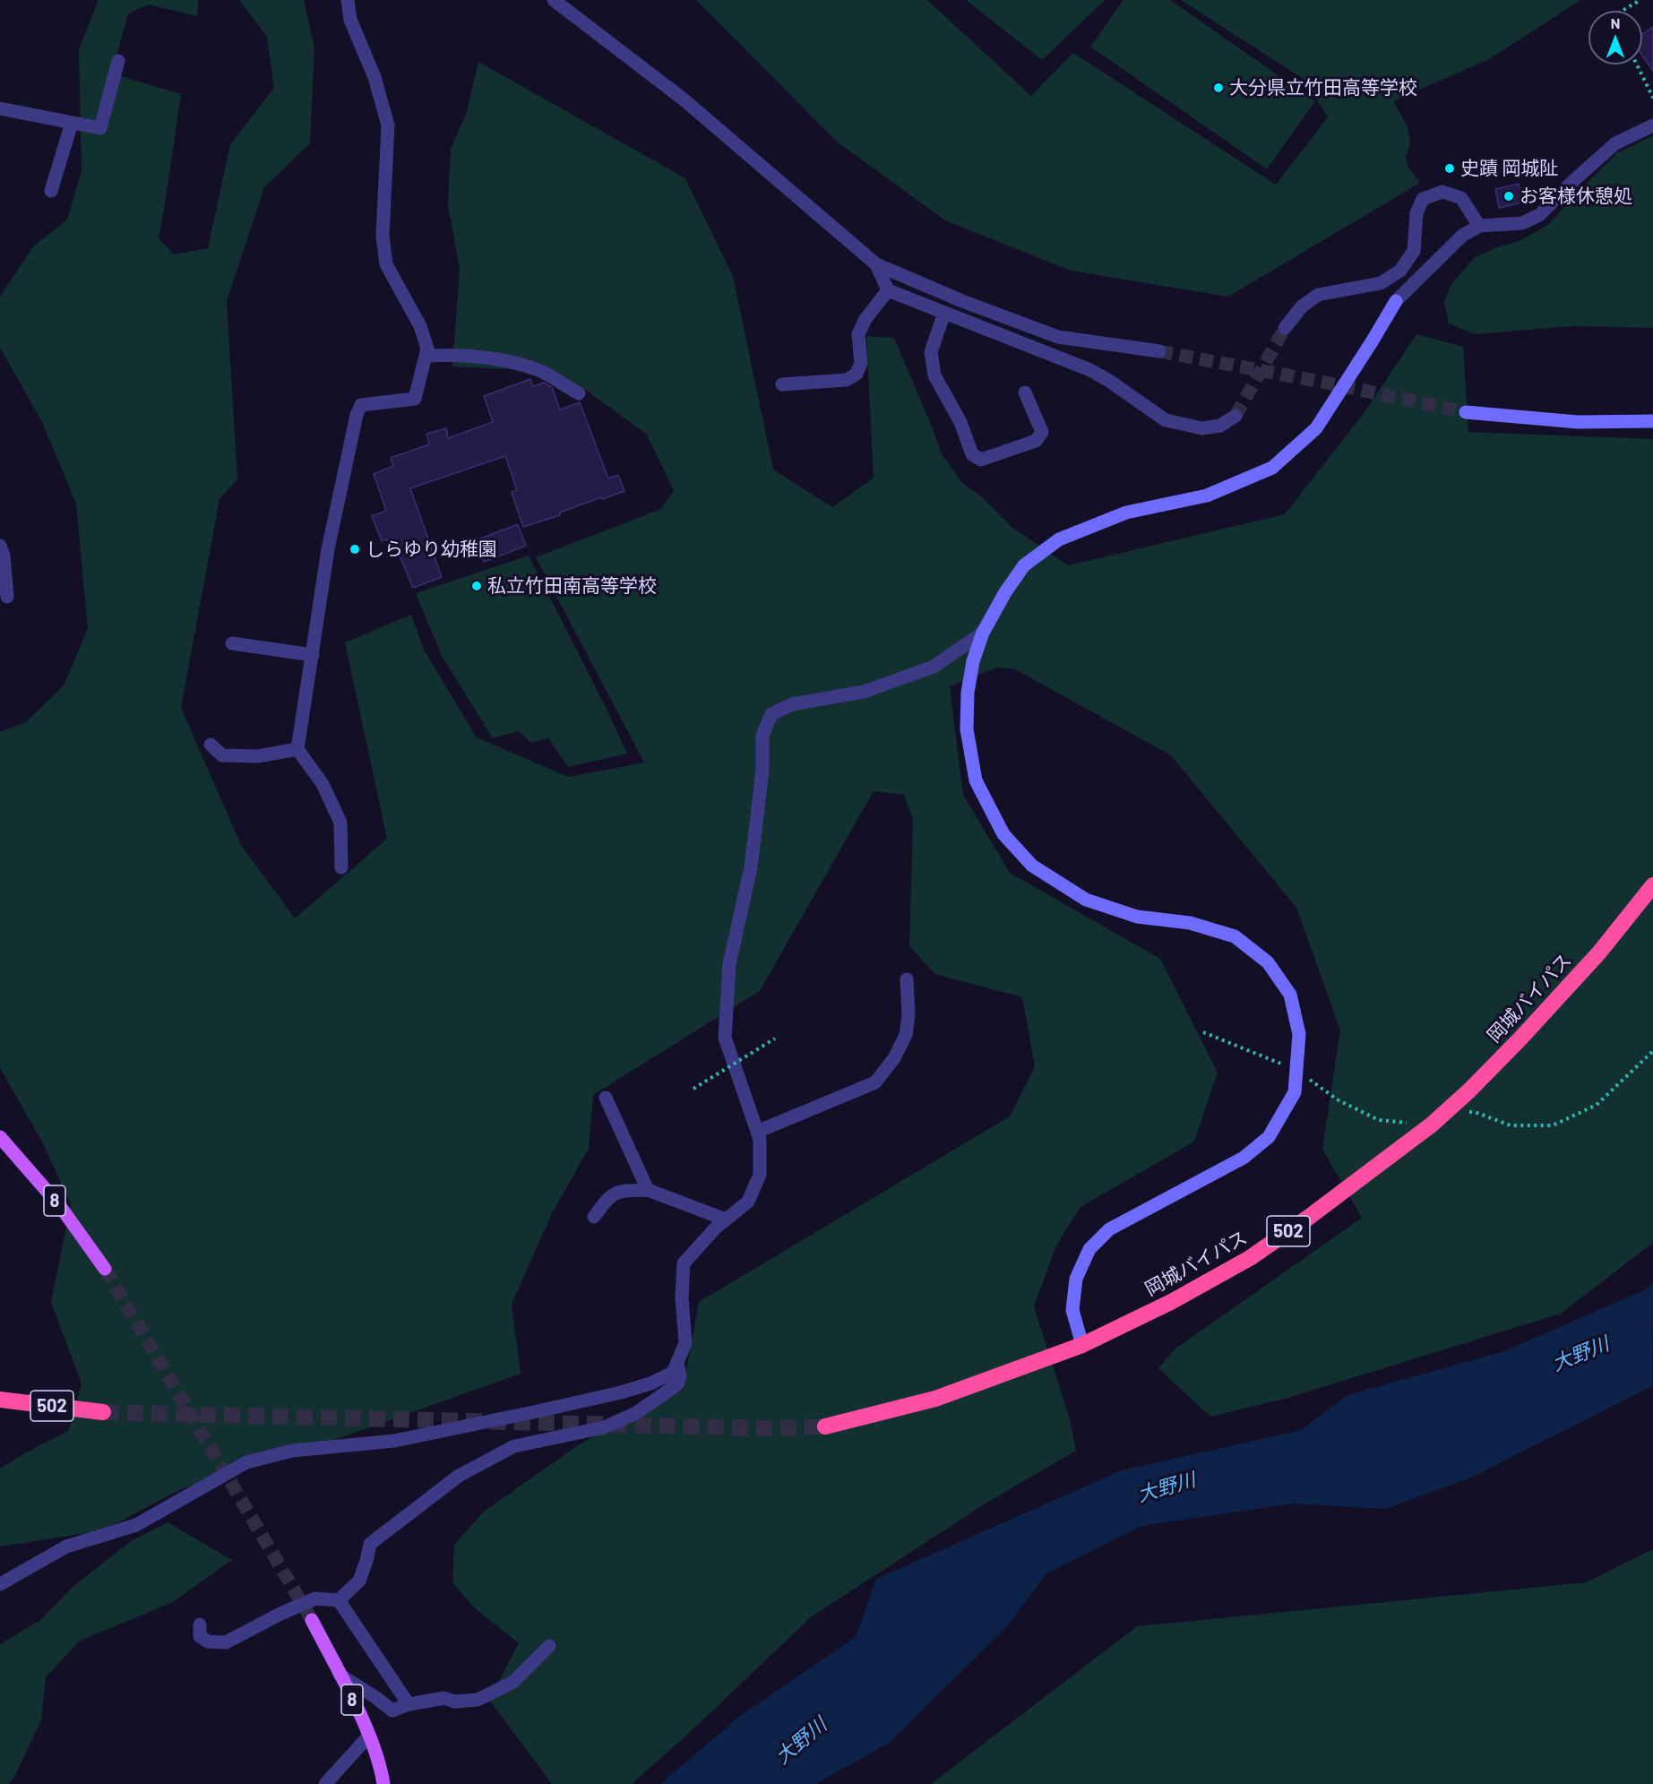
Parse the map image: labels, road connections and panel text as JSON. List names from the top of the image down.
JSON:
{
  "streets": {
    "highway": ["岡城バイパス", "502"],
    "main road": ["8"]
  },
  "water": ["大野川"],
  "places": [
    "大分県立竹田高等学校",
    "史蹟 岡城阯",
    "お客様休憩処",
    "しらゆり幼稚園",
    "私立竹田南高等学校"
  ],
  "north": "top"
}
